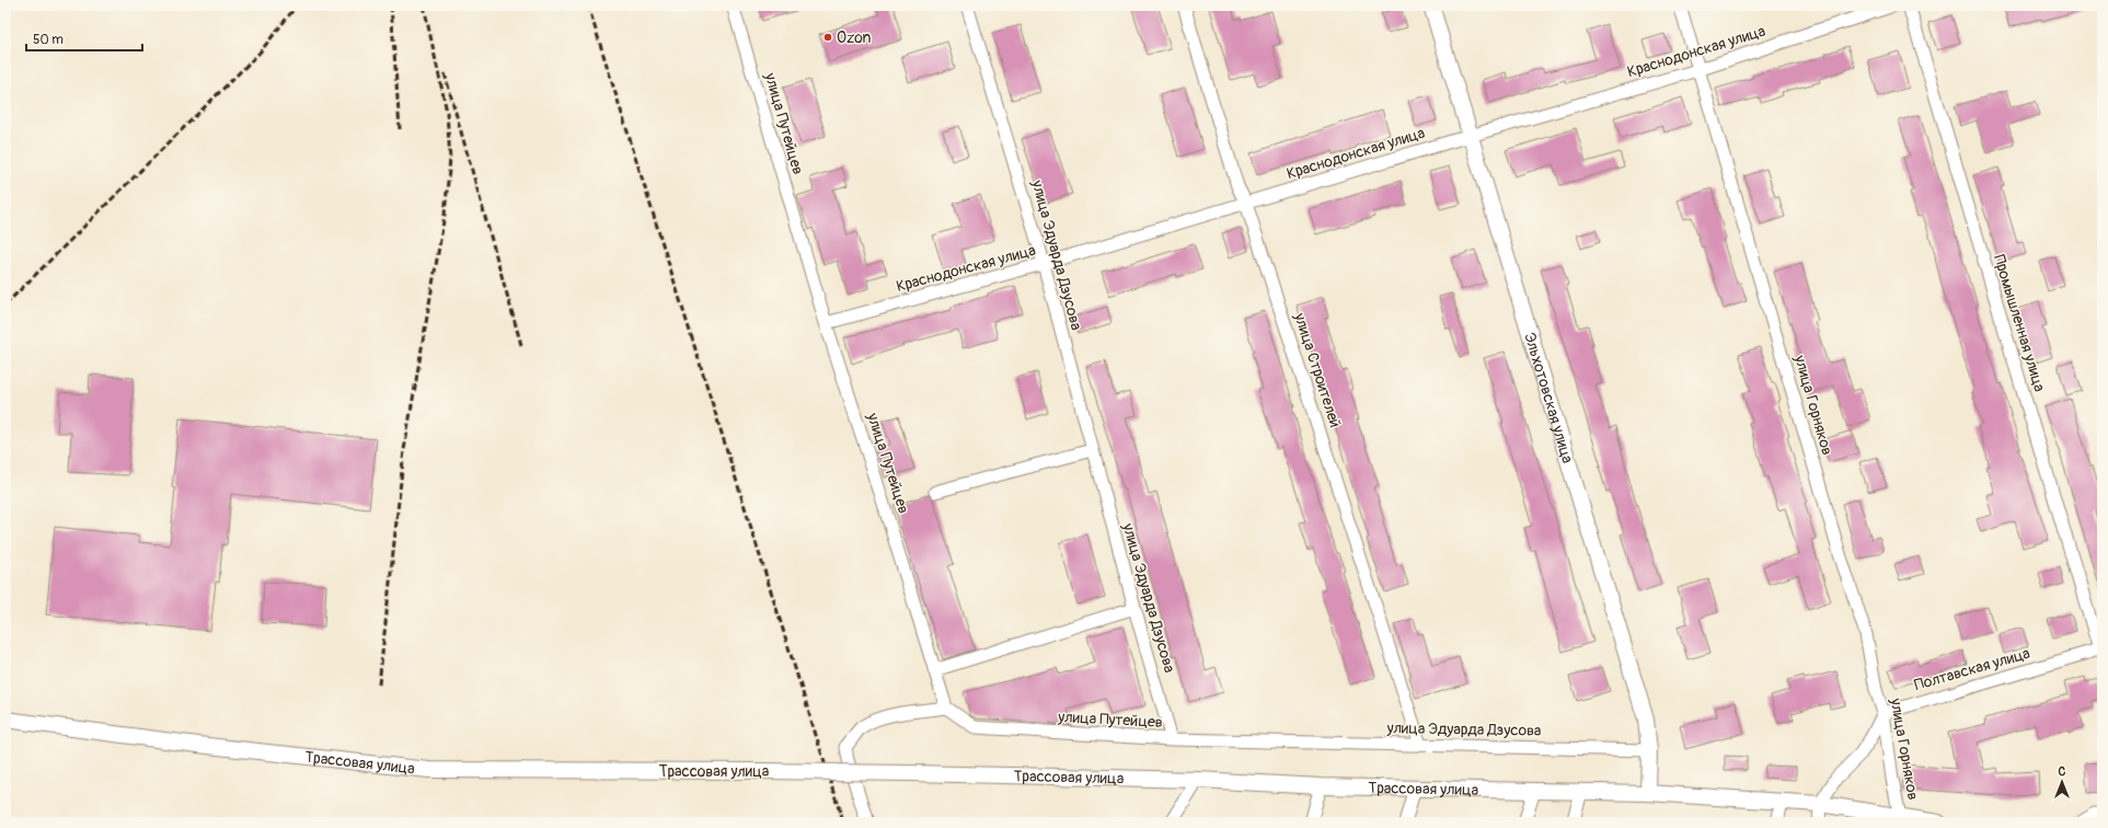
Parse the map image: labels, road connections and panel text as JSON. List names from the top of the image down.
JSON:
{
  "streets": {
    "street": [
      "Краснодонская улица",
      "улица Путейцев",
      "улица Эдуарда Дзусова",
      "Промышленная улица",
      "улица Строителей",
      "Эльхотовская улица",
      "улица Горняков",
      "Полтавская улица",
      "Трассовая улица"
    ]
  },
  "crossings": [
    ["Краснодонская улица", "улица Путейцев"],
    ["Краснодонская улица", "улица Эдуарда Дзусова"],
    ["Краснодонская улица", "улица Строителей"],
    ["Краснодонская улица", "Эльхотовская улица"],
    ["Краснодонская улица", "улица Горняков"],
    ["улица Путейцев", "улица Эдуарда Дзусова"],
    ["улица Эдуарда Дзусова", "улица Строителей"],
    ["улица Эдуарда Дзусова", "Эльхотовская улица"],
    ["Промышленная улица", "Полтавская улица"],
    ["Эльхотовская улица", "Трассовая улица"],
    ["улица Горняков", "Полтавская улица"],
    ["улица Горняков", "Трассовая улица"]
  ],
  "places": ["Ozon"],
  "scale_bar": "50 m",
  "north": "top"
}
